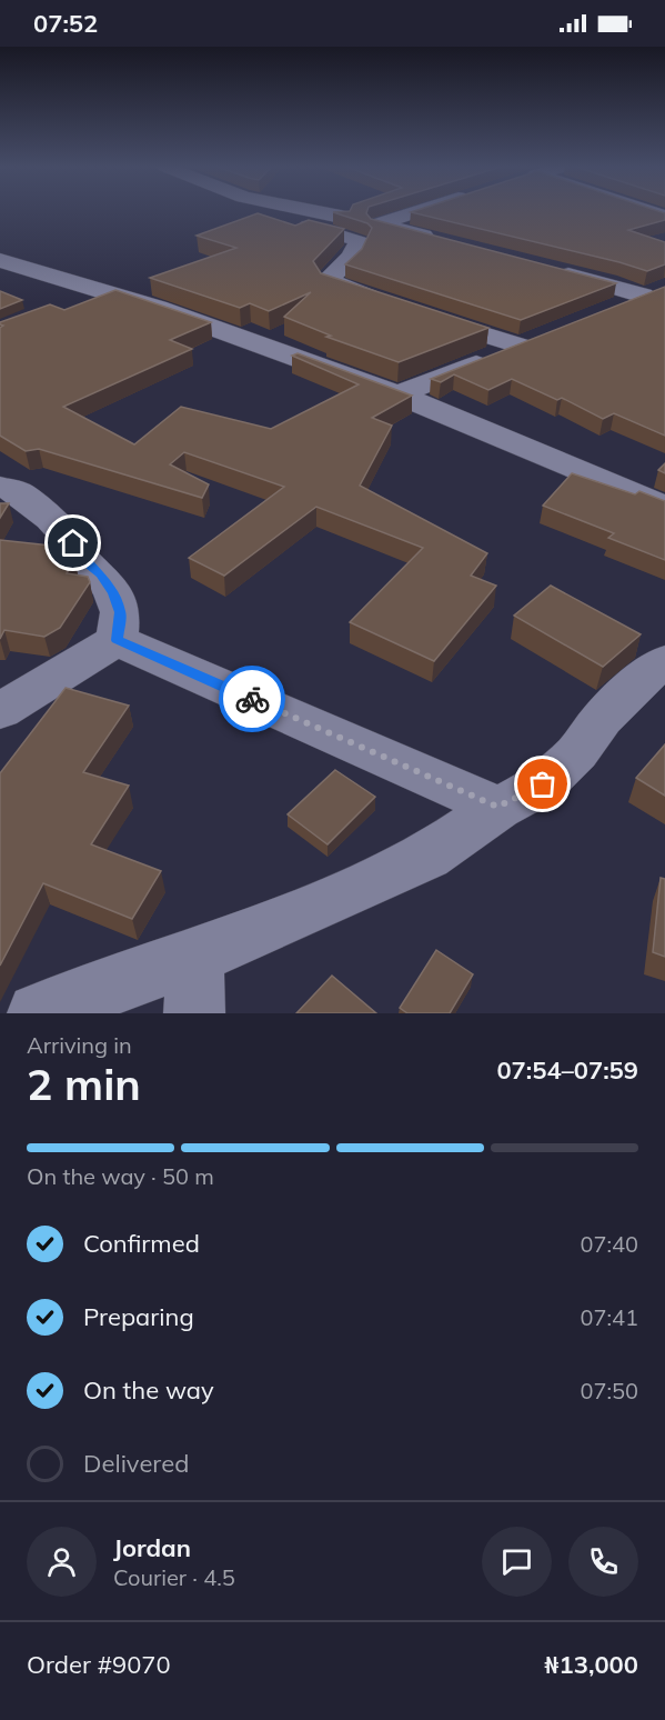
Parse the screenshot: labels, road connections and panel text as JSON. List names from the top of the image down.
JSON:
{
  "page": {
    "status": "07:52",
    "heading": ["2 min", "Arriving in", "07:54–07:59"],
    "panel": [
      "Jordan",
      "Courier · 4.5",
      "Order #9070",
      "₦13,000"
    ],
    "bar": "On the way · 50 m",
    "list": [
      ["Confirmed", "07:40"],
      ["Preparing", "07:41"],
      ["On the way", "07:50"],
      "Delivered"
    ]
  }
}
